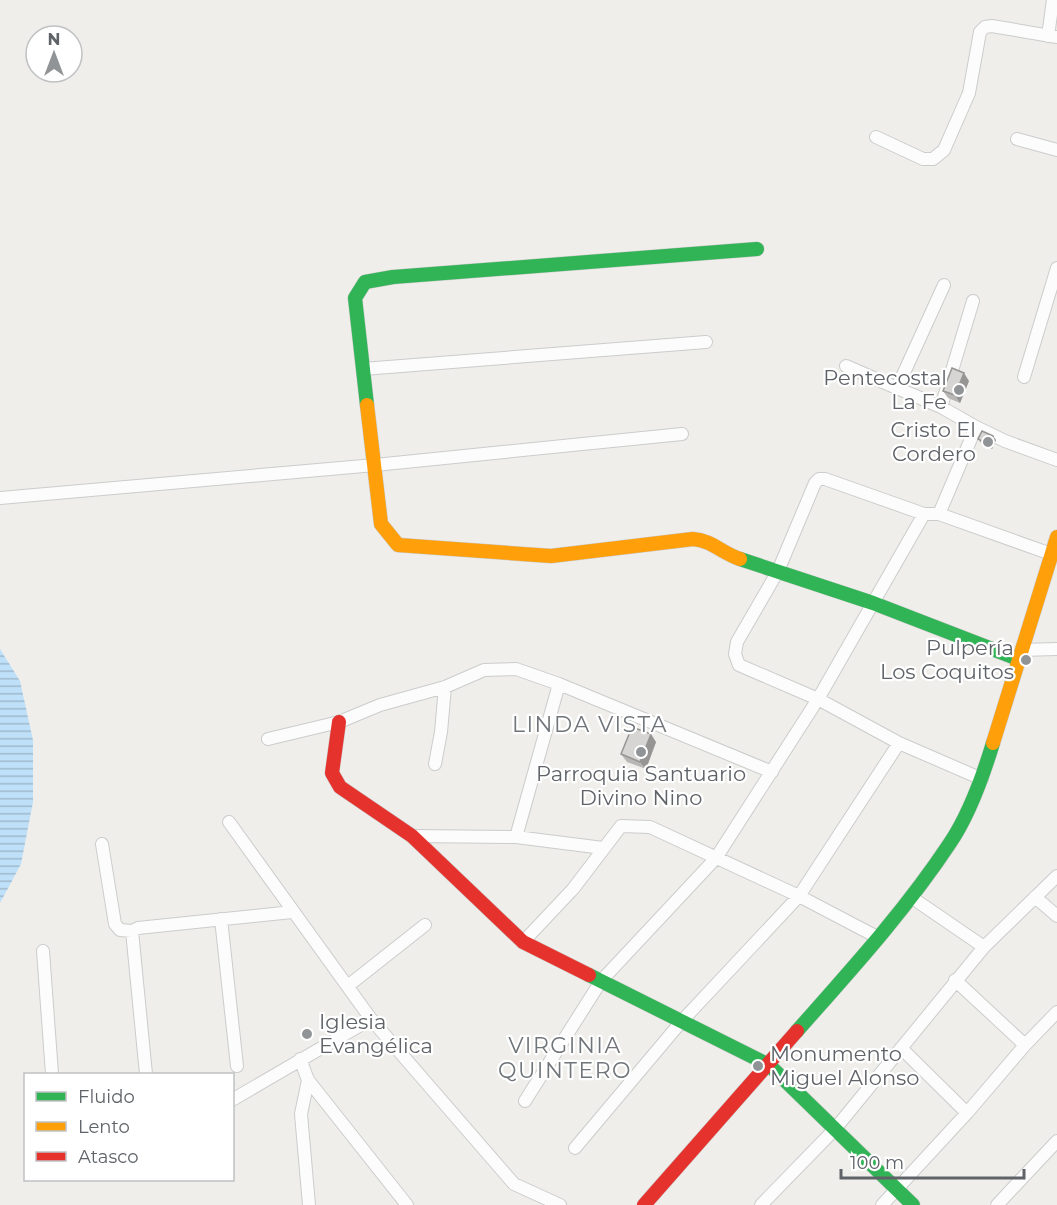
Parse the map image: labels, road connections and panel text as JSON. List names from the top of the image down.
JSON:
{
  "districts": ["LINDA VISTA", "VIRGINIA QUINTERO"],
  "places": [
    "Pentecostal La Fe",
    "Cristo El Cordero",
    "Pulpería Los Coquitos",
    "Parroquia Santuario Divino Nino",
    "Iglesia Evangélica",
    "Monumento Miguel Alonso"
  ],
  "legend": ["Fluido", "Lento", "Atasco"],
  "scale_bar": "100 m",
  "north": "top"
}
